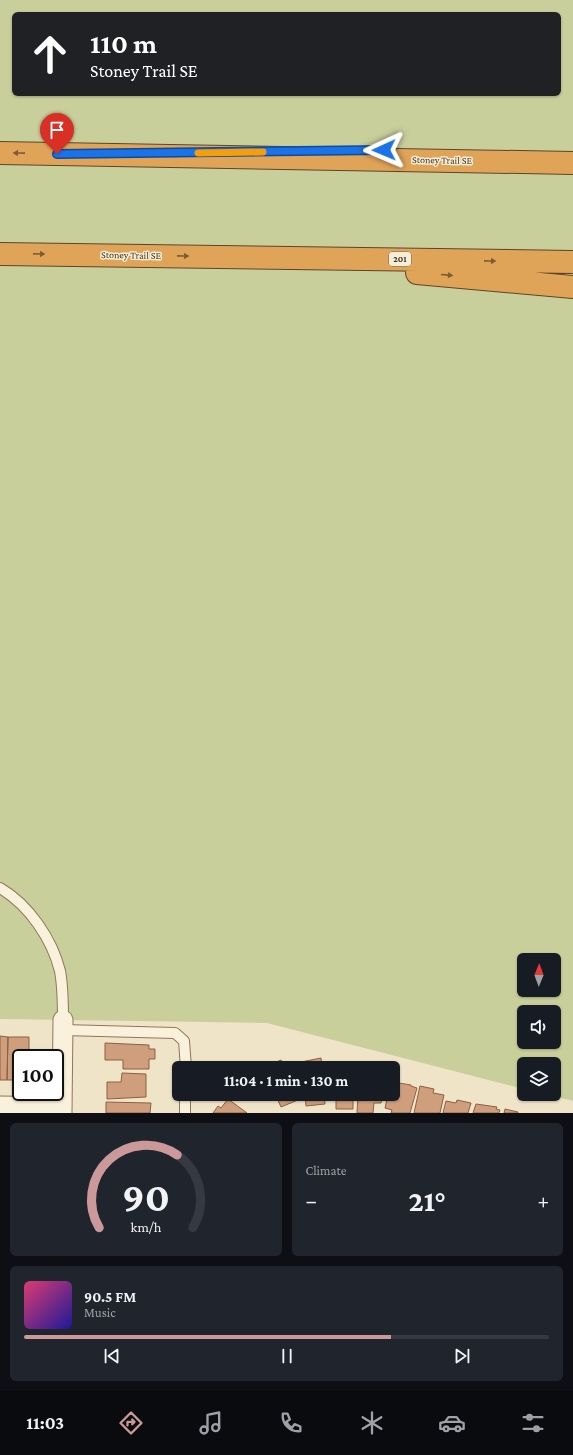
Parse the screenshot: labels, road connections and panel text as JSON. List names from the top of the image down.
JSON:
{
  "streets": {
    "highway": ["Stoney Trail SE", "201"]
  },
  "north": "top",
  "page": {
    "turn": ["110 m", "Stoney Trail SE"],
    "limit": "100",
    "trip": "11:04 · 1 min · 130 m",
    "tile": "Climate",
    "heat": ["−", "21°", "+"],
    "song": ["90.5 FM", "Music"],
    "tabs": "11:03",
    "gauge": ["90", "km/h"]
  }
}
